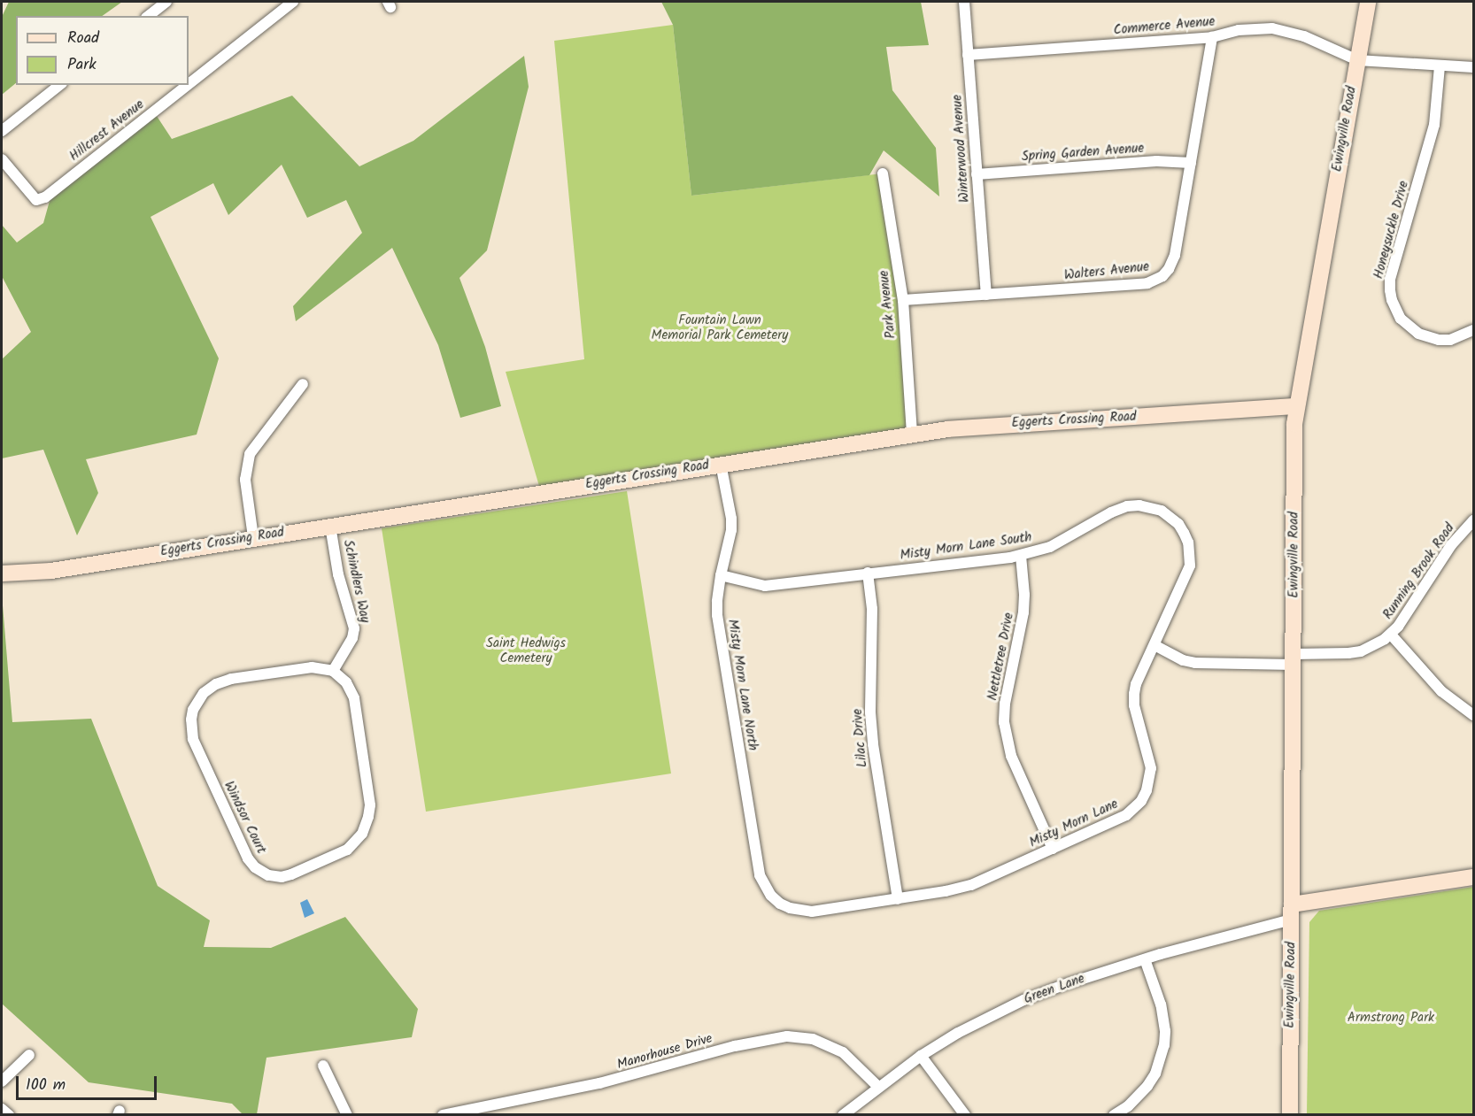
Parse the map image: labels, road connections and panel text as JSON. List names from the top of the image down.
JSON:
{
  "streets": {
    "street": [
      "Commerce Avenue",
      "Ewingville Road",
      "Hillcrest Avenue",
      "Winterwood Avenue",
      "Spring Garden Avenue",
      "Honeysuckle Drive",
      "Walters Avenue",
      "Park Avenue",
      "Eggerts Crossing Road",
      "Misty Morn Lane South",
      "Running Brook Road",
      "Schindlers Way",
      "Nettletree Drive",
      "Misty Morn Lane North",
      "Lilac Drive",
      "Windsor Court",
      "Misty Morn Lane",
      "Green Lane",
      "Manorhouse Drive"
    ]
  },
  "crossings": [
    ["Commerce Avenue", "Ewingville Road"],
    ["Commerce Avenue", "Winterwood Avenue"],
    ["Commerce Avenue", "Walters Avenue"],
    ["Ewingville Road", "Eggerts Crossing Road"],
    ["Ewingville Road", "Running Brook Road"],
    ["Ewingville Road", "Green Lane"],
    ["Winterwood Avenue", "Spring Garden Avenue"],
    ["Winterwood Avenue", "Walters Avenue"],
    ["Spring Garden Avenue", "Walters Avenue"],
    ["Walters Avenue", "Park Avenue"],
    ["Park Avenue", "Eggerts Crossing Road"],
    ["Eggerts Crossing Road", "Schindlers Way"],
    ["Eggerts Crossing Road", "Misty Morn Lane North"],
    ["Misty Morn Lane South", "Nettletree Drive"],
    ["Misty Morn Lane South", "Misty Morn Lane North"],
    ["Misty Morn Lane South", "Lilac Drive"],
    ["Misty Morn Lane South", "Misty Morn Lane"],
    ["Running Brook Road", "Misty Morn Lane"],
    ["Schindlers Way", "Windsor Court"],
    ["Nettletree Drive", "Misty Morn Lane"],
    ["Misty Morn Lane North", "Misty Morn Lane"],
    ["Lilac Drive", "Misty Morn Lane"],
    ["Green Lane", "Manorhouse Drive"]
  ],
  "parks": ["Fountain Lawn Memorial Park Cemetery", "Saint Hedwigs Cemetery", "Armstrong Park"],
  "legend": ["Road", "Park"],
  "scale_bar": "100 m"
}
